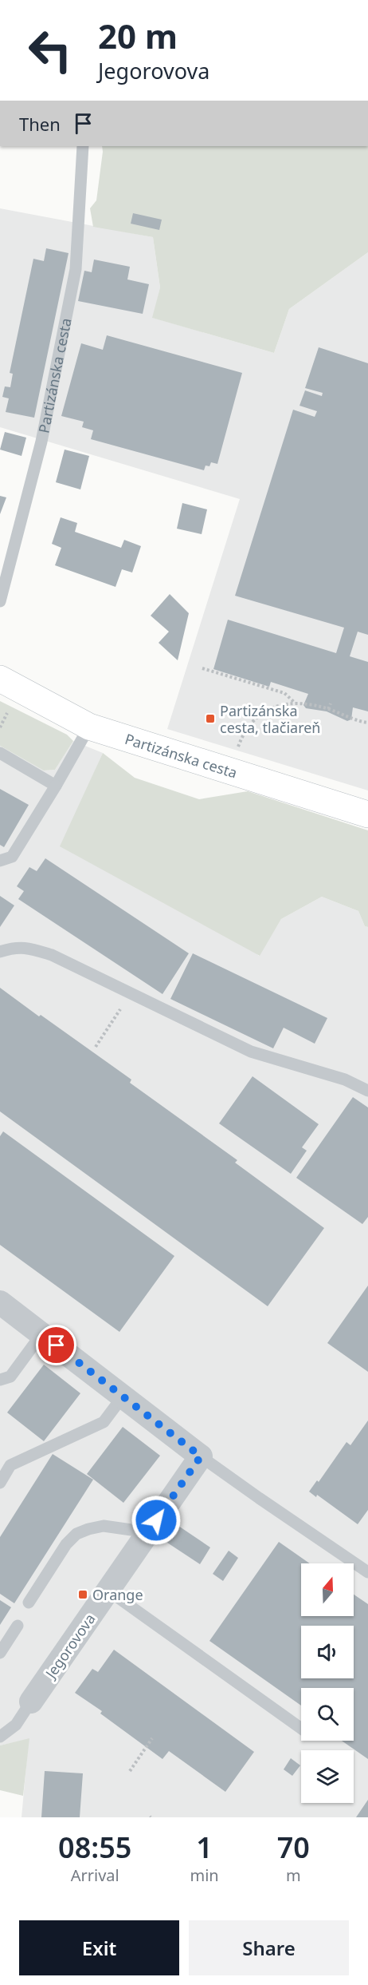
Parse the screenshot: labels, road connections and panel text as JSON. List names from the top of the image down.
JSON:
{
  "streets": {
    "street": ["Partizánska cesta", "Jegorovova"]
  },
  "places": {
    "transit": ["Partizánska cesta, tlačiareň", "Orange"]
  },
  "north": "top",
  "page": {
    "turn": ["20 m", "Jegorovova"],
    "then": "Then",
    "eta": [
      "08:55",
      "Arrival",
      "1",
      "min",
      "70",
      "m"
    ],
    "buttons": ["Exit", "Share"]
  }
}
